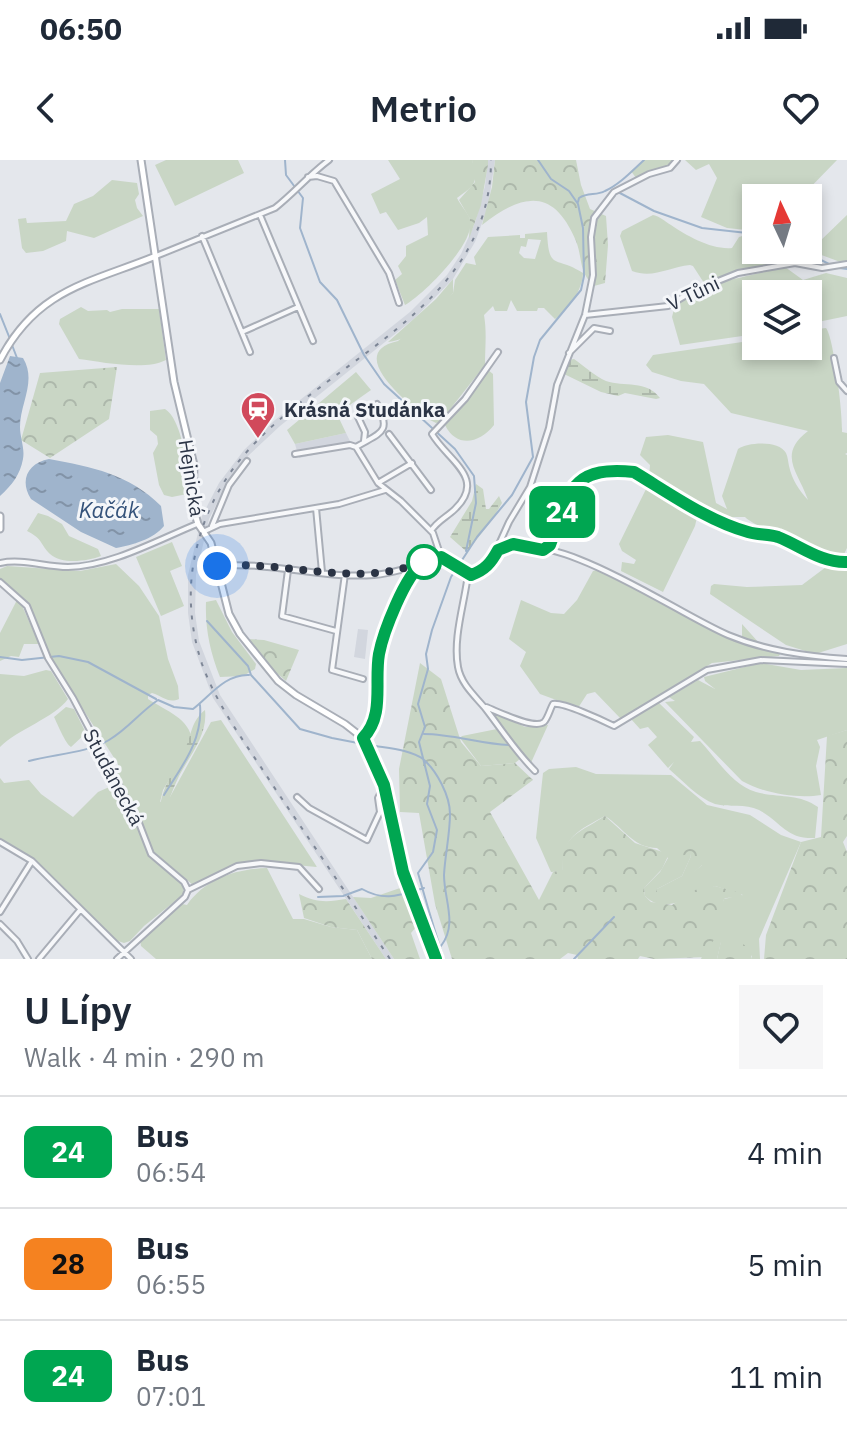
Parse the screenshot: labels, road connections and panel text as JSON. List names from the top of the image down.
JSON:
{
  "streets": {
    "main road": ["Hejnická"],
    "street": ["V Tůni", "Studánecká"]
  },
  "water": ["Kačák"],
  "places": {
    "station": ["Krásná Studánka"]
  },
  "lines": ["bus line 24"],
  "north": "top",
  "page": {
    "status": "06:50",
    "header": "Metrio",
    "on_map": "24",
    "heading": ["U Lípy", "Walk · 4 min · 290 m"],
    "list": [
      {
        "mark": "24",
        "name": "Bus",
        "note": "06:54",
        "value": "4 min"
      },
      {
        "mark": "28",
        "name": "Bus",
        "note": "06:55",
        "value": "5 min"
      },
      {
        "mark": "24",
        "name": "Bus",
        "note": "07:01",
        "value": "11 min"
      }
    ]
  }
}
